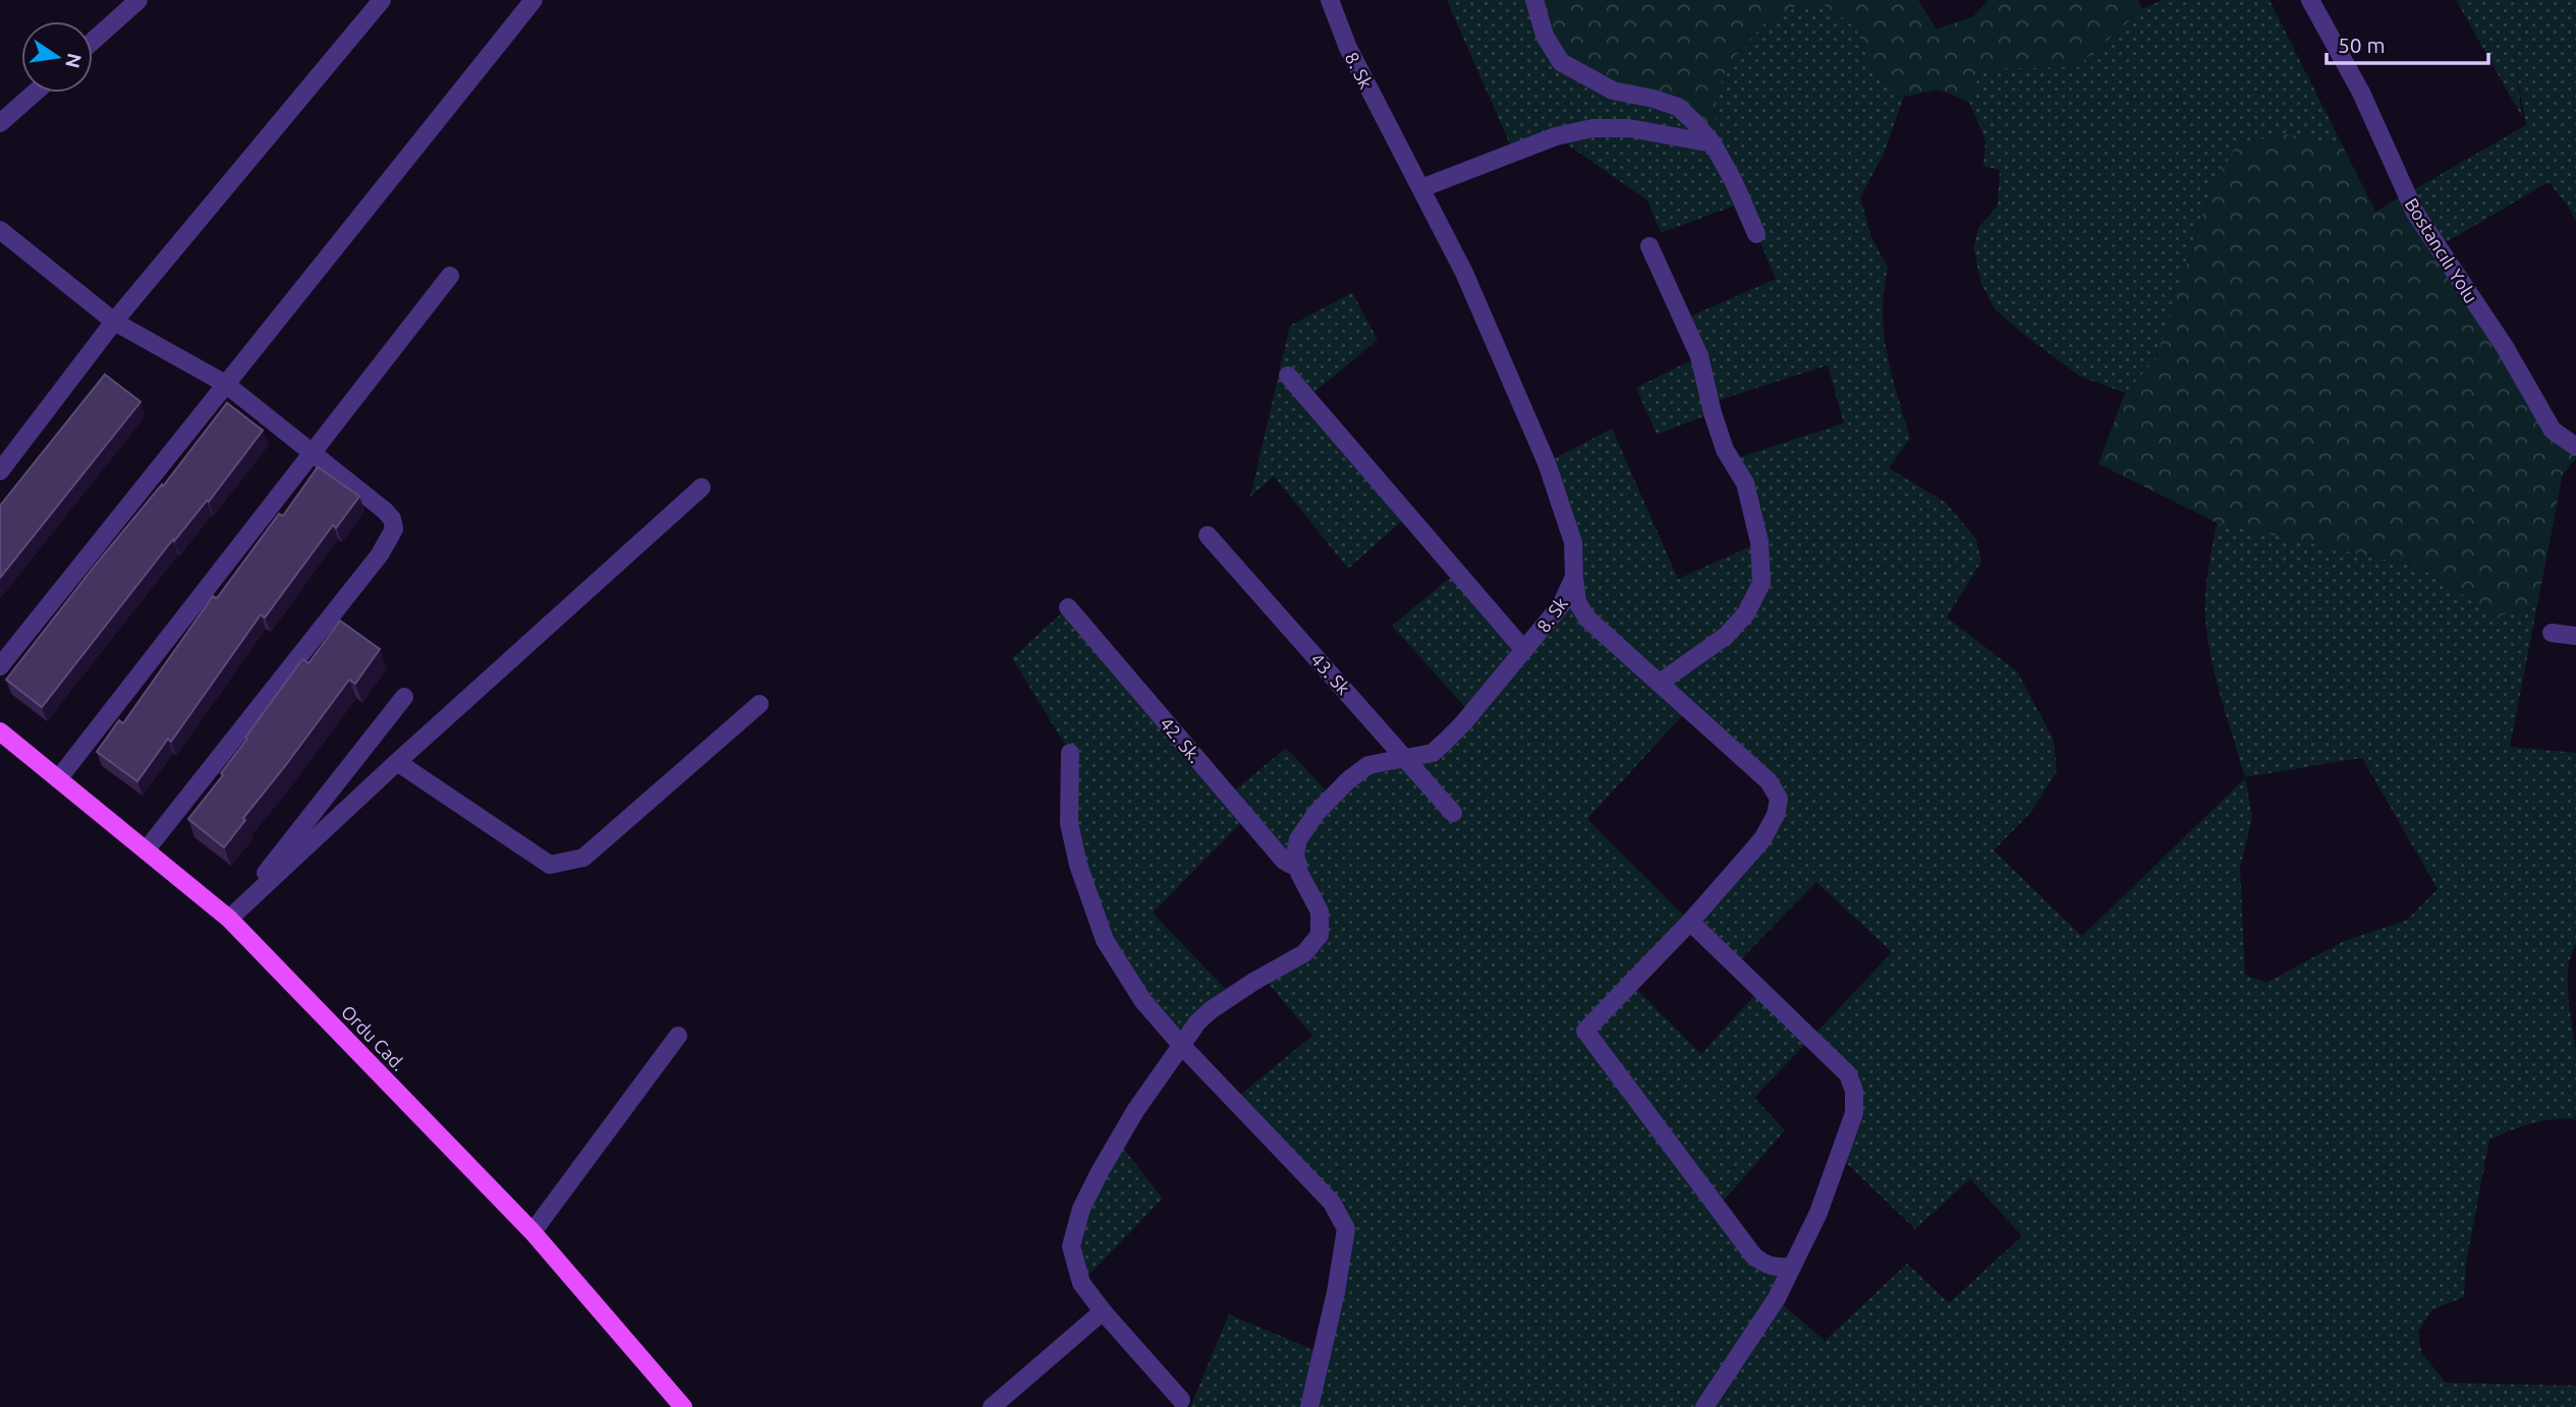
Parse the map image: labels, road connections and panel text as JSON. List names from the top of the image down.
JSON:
{
  "streets": {
    "main road": ["Ordu Cad."],
    "street": [
      "8. Sk",
      "Bostancılı Yolu",
      "43. Sk",
      "42. Sk."
    ]
  },
  "crossings": [
    ["8. Sk", "43. Sk"],
    ["8. Sk", "42. Sk."]
  ],
  "scale_bar": "50 m",
  "north": "right"
}
